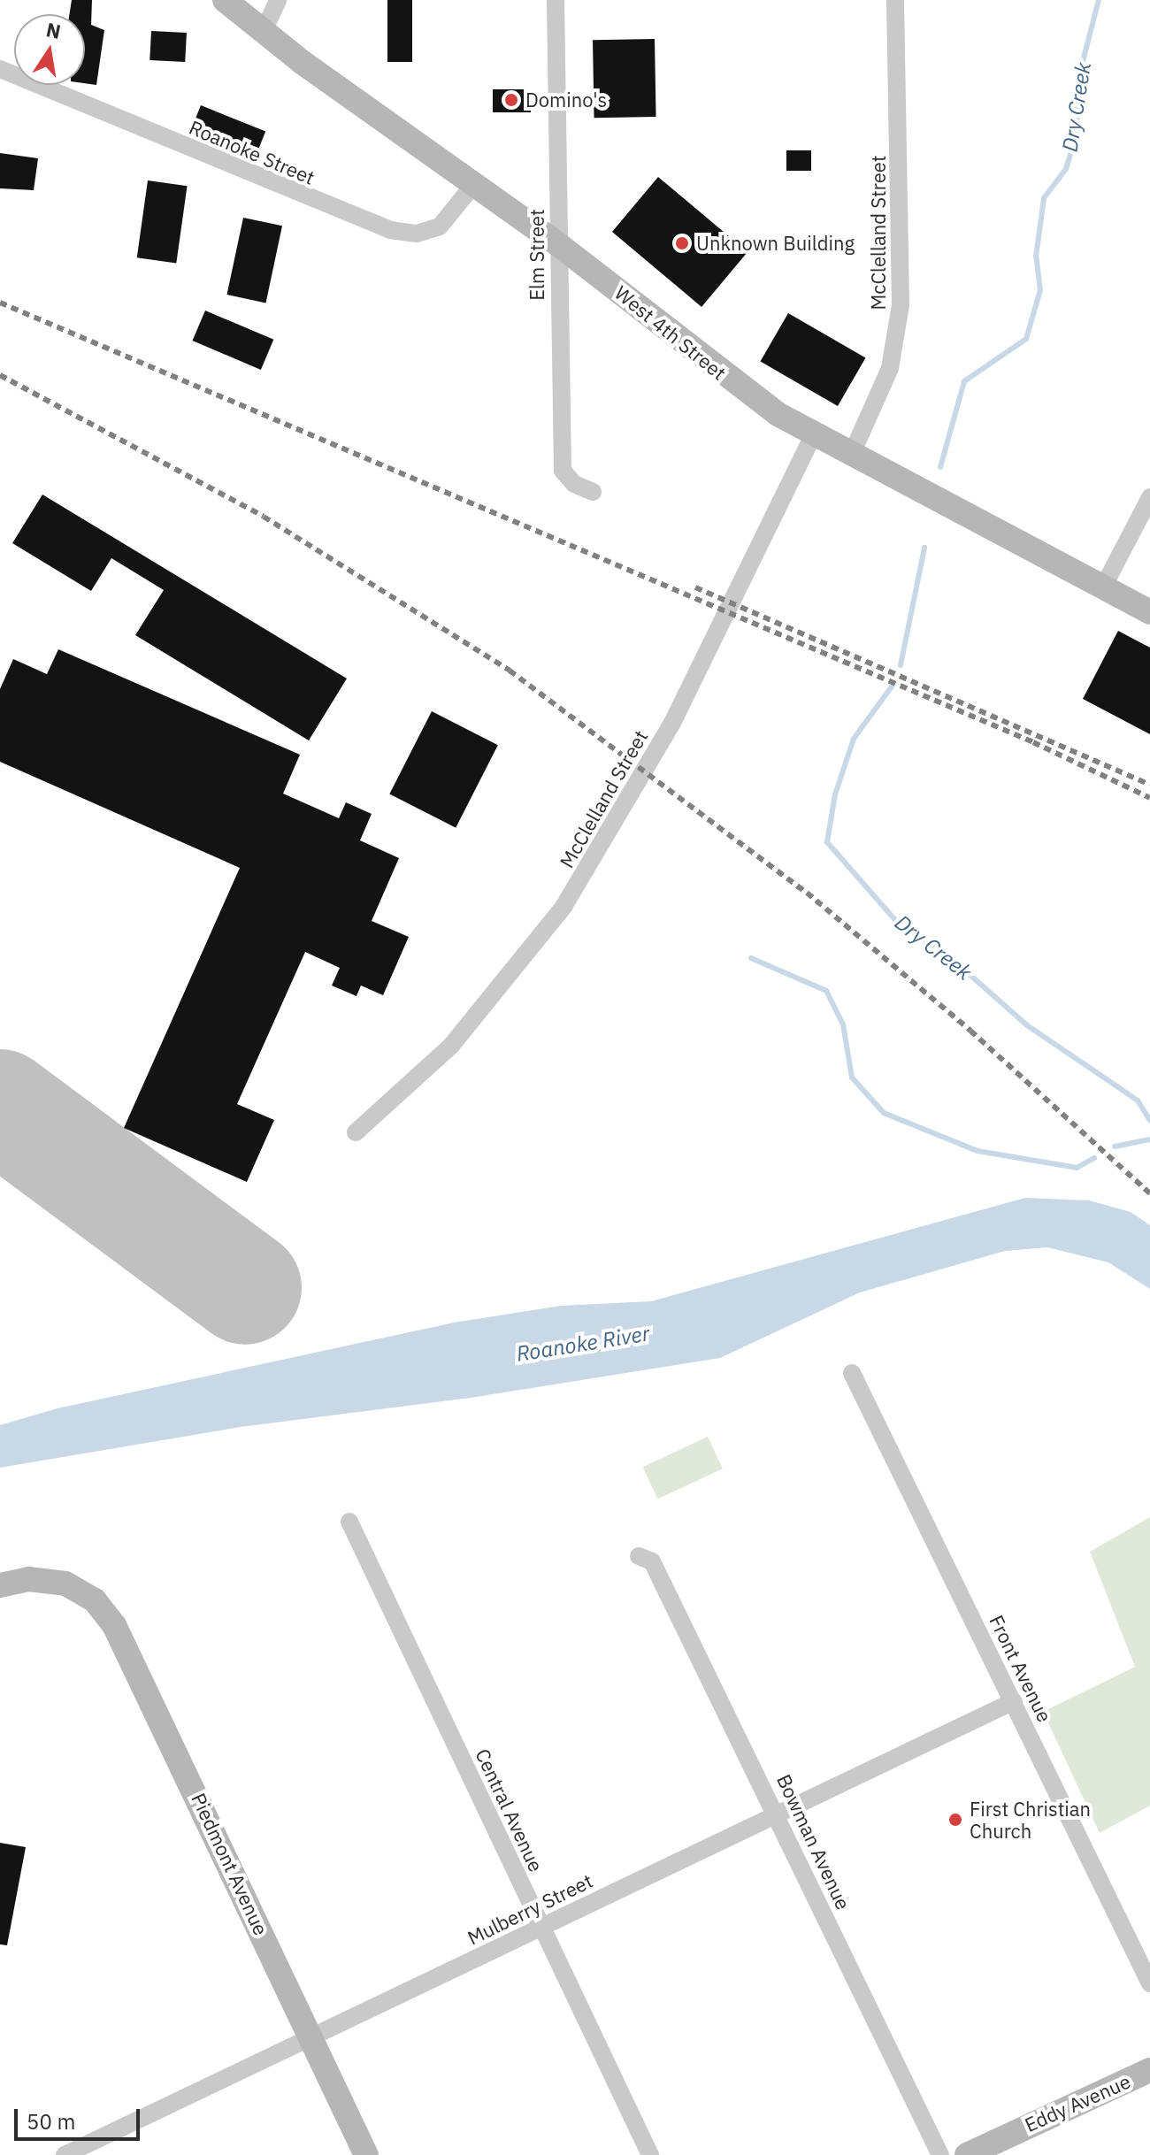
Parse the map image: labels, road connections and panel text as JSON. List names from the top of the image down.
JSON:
{
  "streets": {
    "main road": ["West 4th Street", "Piedmont Avenue", "Eddy Avenue"],
    "street": [
      "Roanoke Street",
      "McClelland Street",
      "Elm Street",
      "Front Avenue",
      "Central Avenue",
      "Bowman Avenue",
      "Mulberry Street"
    ]
  },
  "crossings": [
    ["Roanoke Street", "West 4th Street"],
    ["McClelland Street", "West 4th Street"],
    ["Elm Street", "West 4th Street"],
    ["Front Avenue", "Mulberry Street"],
    ["Central Avenue", "Mulberry Street"],
    ["Bowman Avenue", "Mulberry Street"],
    ["Piedmont Avenue", "Mulberry Street"]
  ],
  "water": ["Dry Creek", "Roanoke River"],
  "places": ["Domino's", "Unknown Building", "First Christian Church"],
  "scale_bar": "50 m",
  "north": "top"
}
